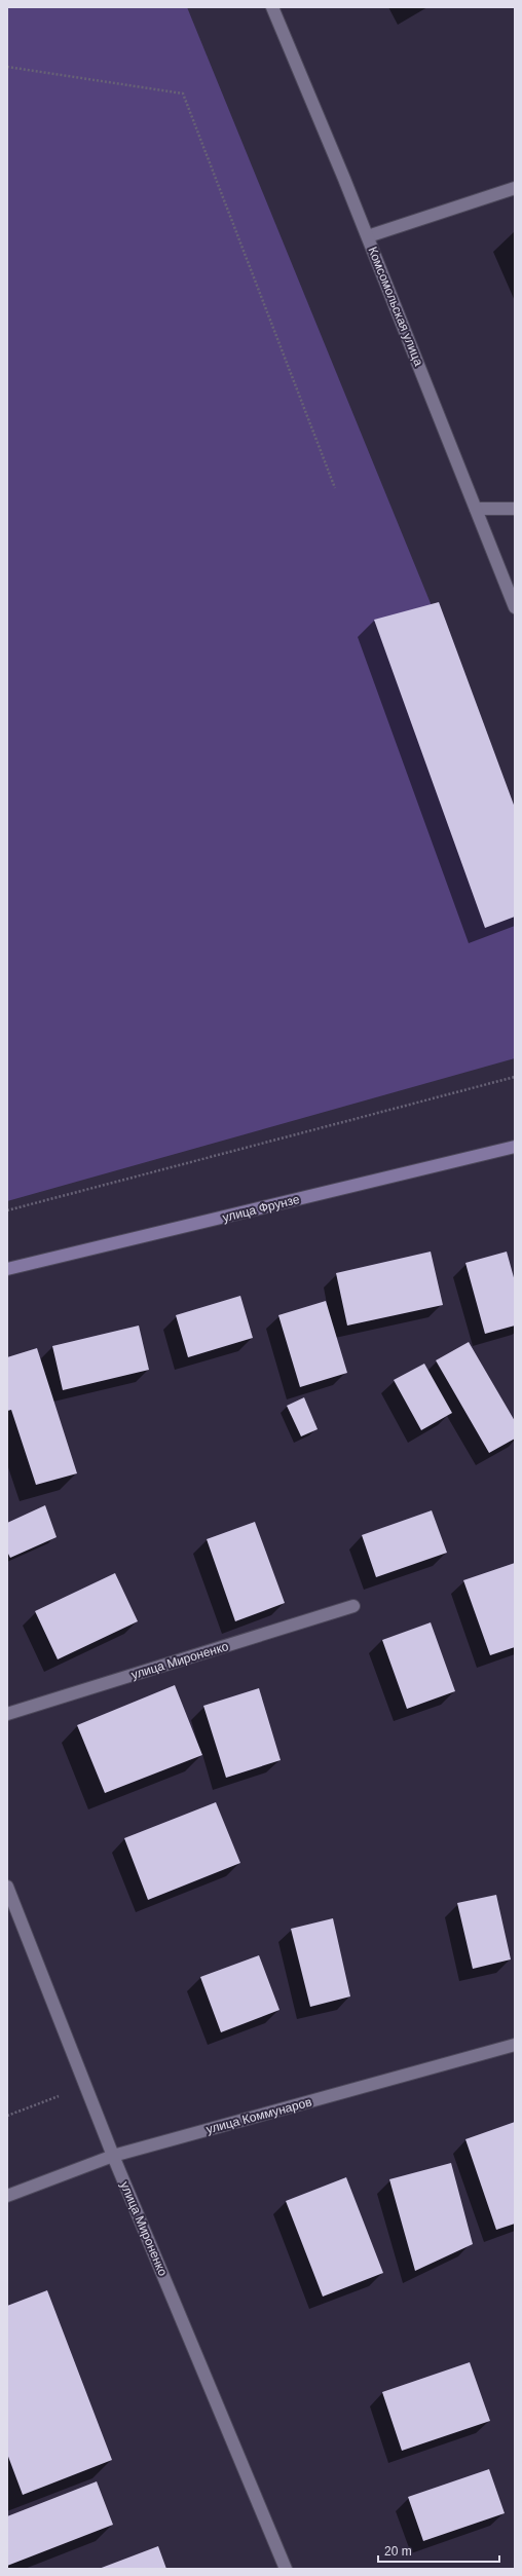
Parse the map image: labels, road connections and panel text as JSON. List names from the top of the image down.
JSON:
{
  "streets": {
    "main road": ["улица Фрунзе"],
    "street": ["Комсомольская улица", "улица Мироненко", "улица Коммунаров"]
  },
  "crossings": [
    ["улица Мироненко", "улица Коммунаров"]
  ],
  "scale_bar": "20 m"
}
